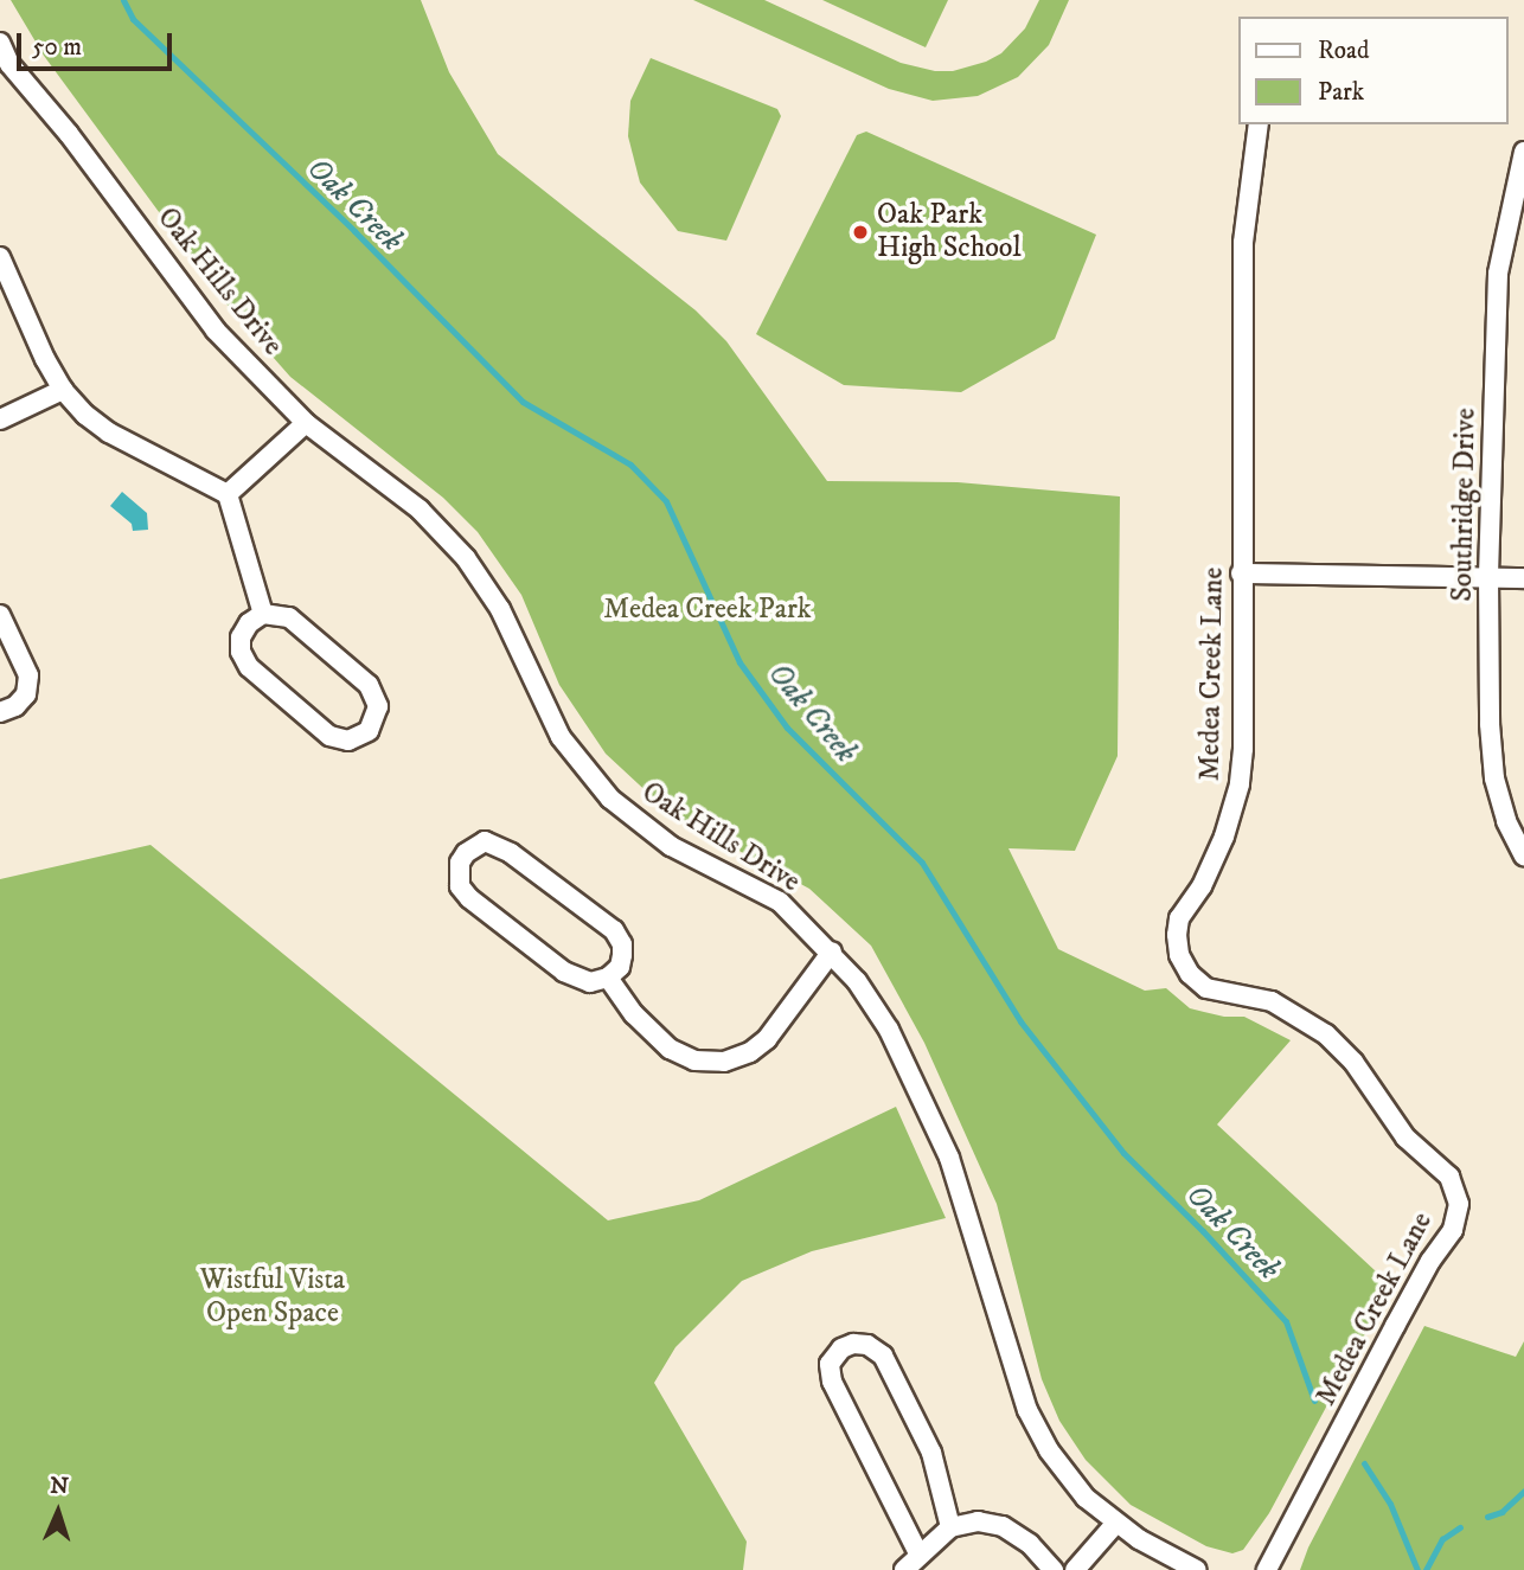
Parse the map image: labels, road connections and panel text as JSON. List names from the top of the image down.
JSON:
{
  "streets": {
    "street": ["Oak Hills Drive", "Southridge Drive", "Medea Creek Lane"]
  },
  "water": ["Oak Creek"],
  "parks": ["Medea Creek Park", "Wistful Vista Open Space"],
  "places": ["Oak Park High School"],
  "legend": ["Road", "Park"],
  "scale_bar": "50 m",
  "north": "top"
}
